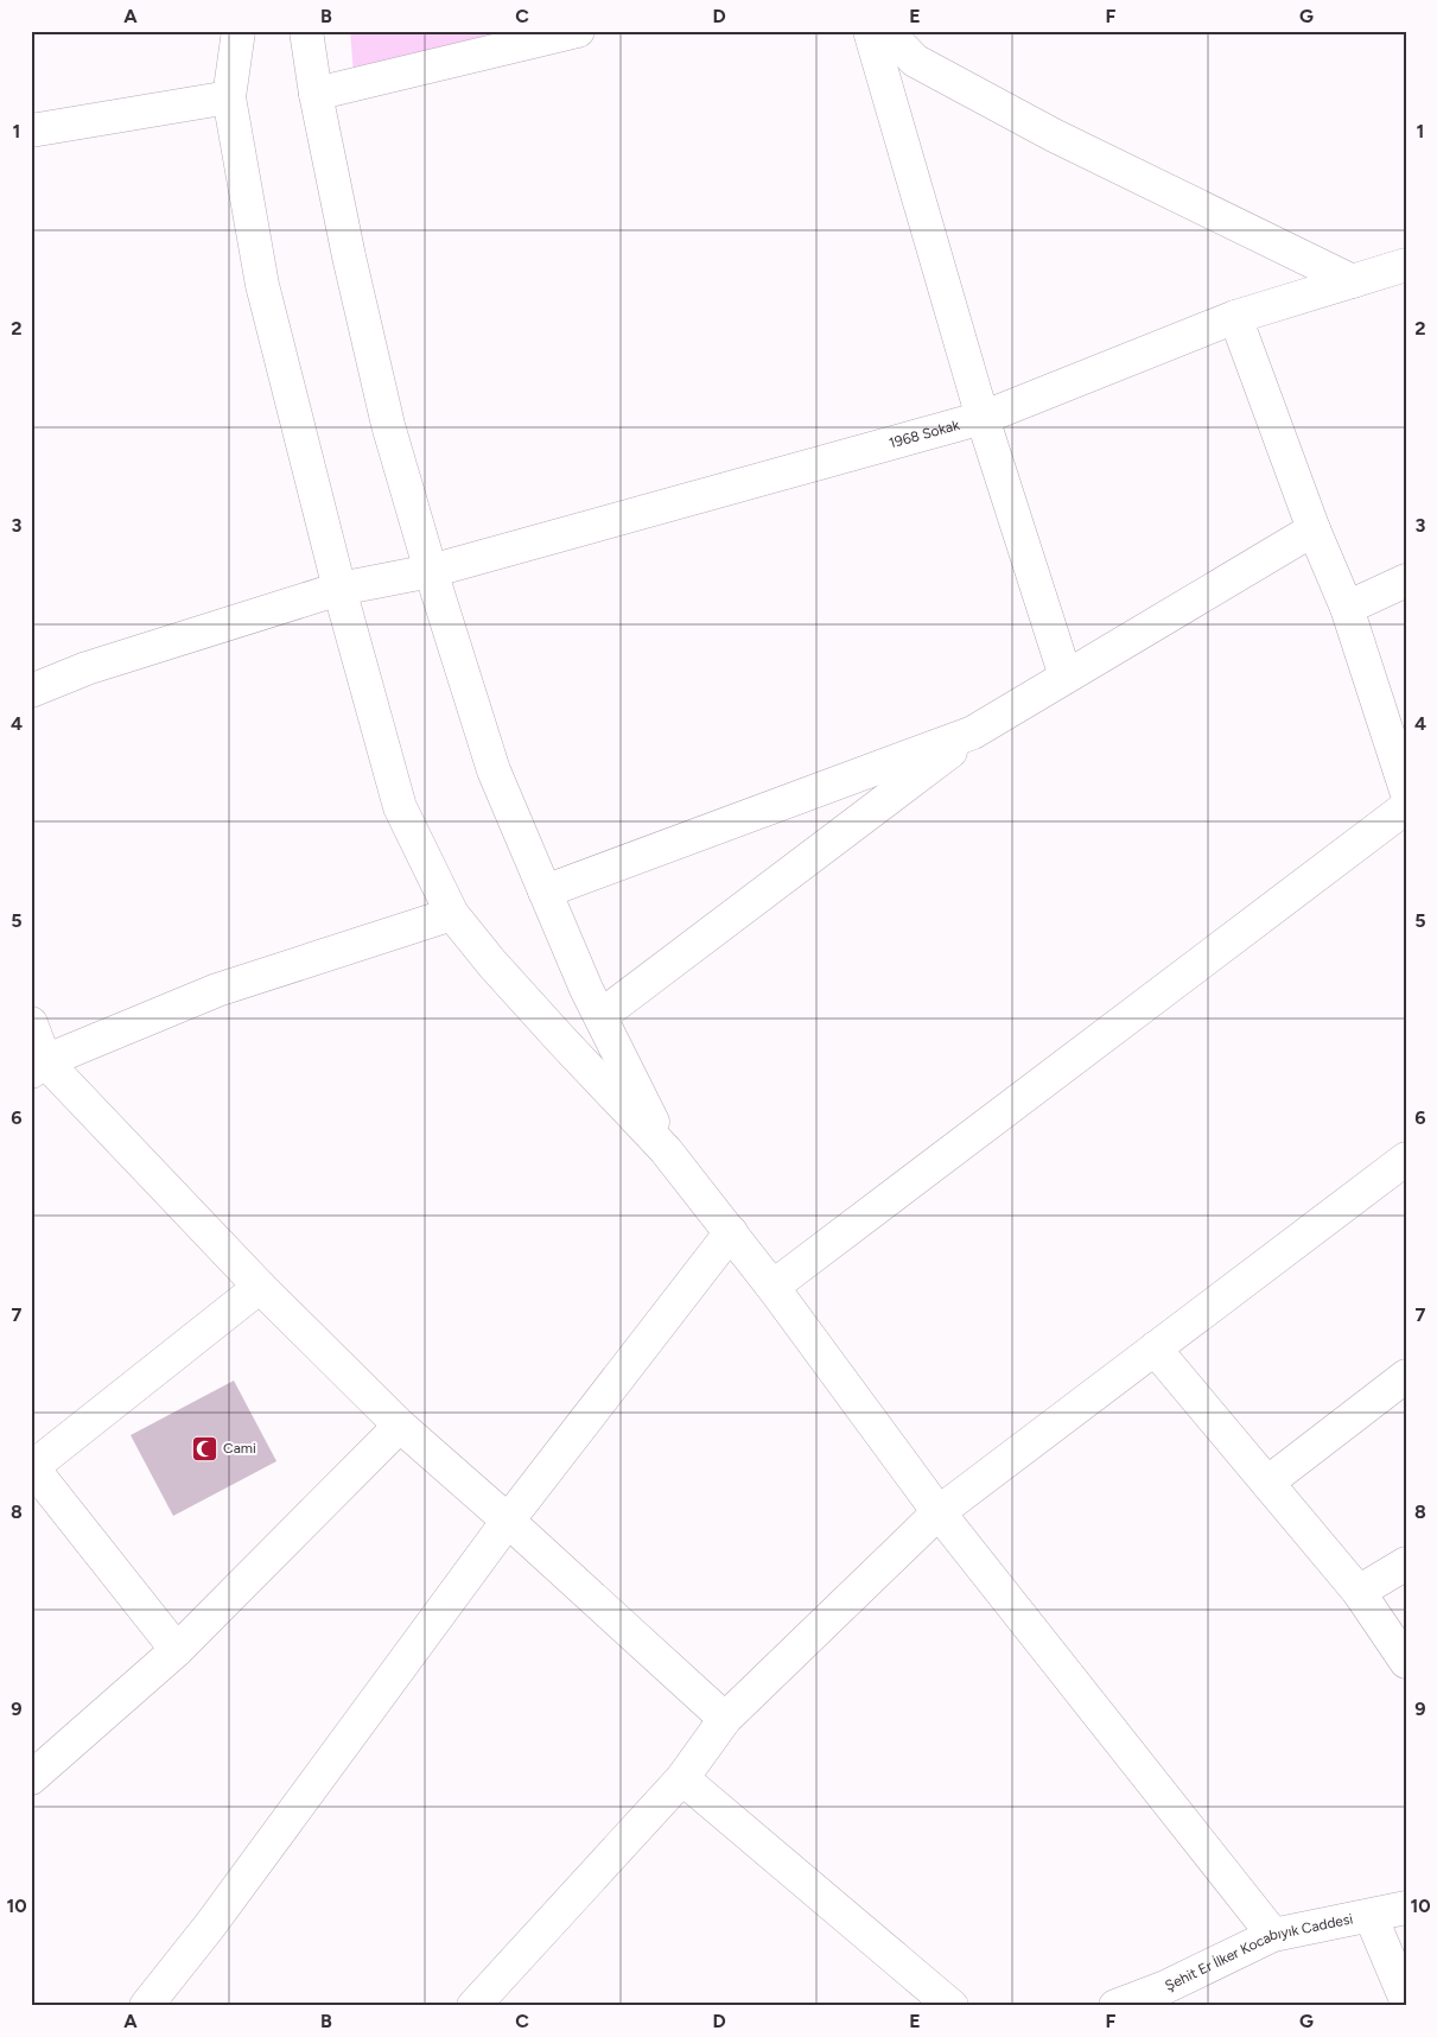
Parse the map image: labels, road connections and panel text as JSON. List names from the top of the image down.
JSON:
{
  "streets": {
    "street": ["1968 Sokak", "Şehit Er İlker Kocabıyık Caddesi"]
  },
  "places": {
    "mosque": ["Cami"]
  },
  "grid": {
    "columns": [
      "A",
      "B",
      "C",
      "D",
      "E",
      "F",
      "G"
    ],
    "rows": [
      "1",
      "2",
      "3",
      "4",
      "5",
      "6",
      "7",
      "8",
      "9",
      "10"
    ]
  }
}
